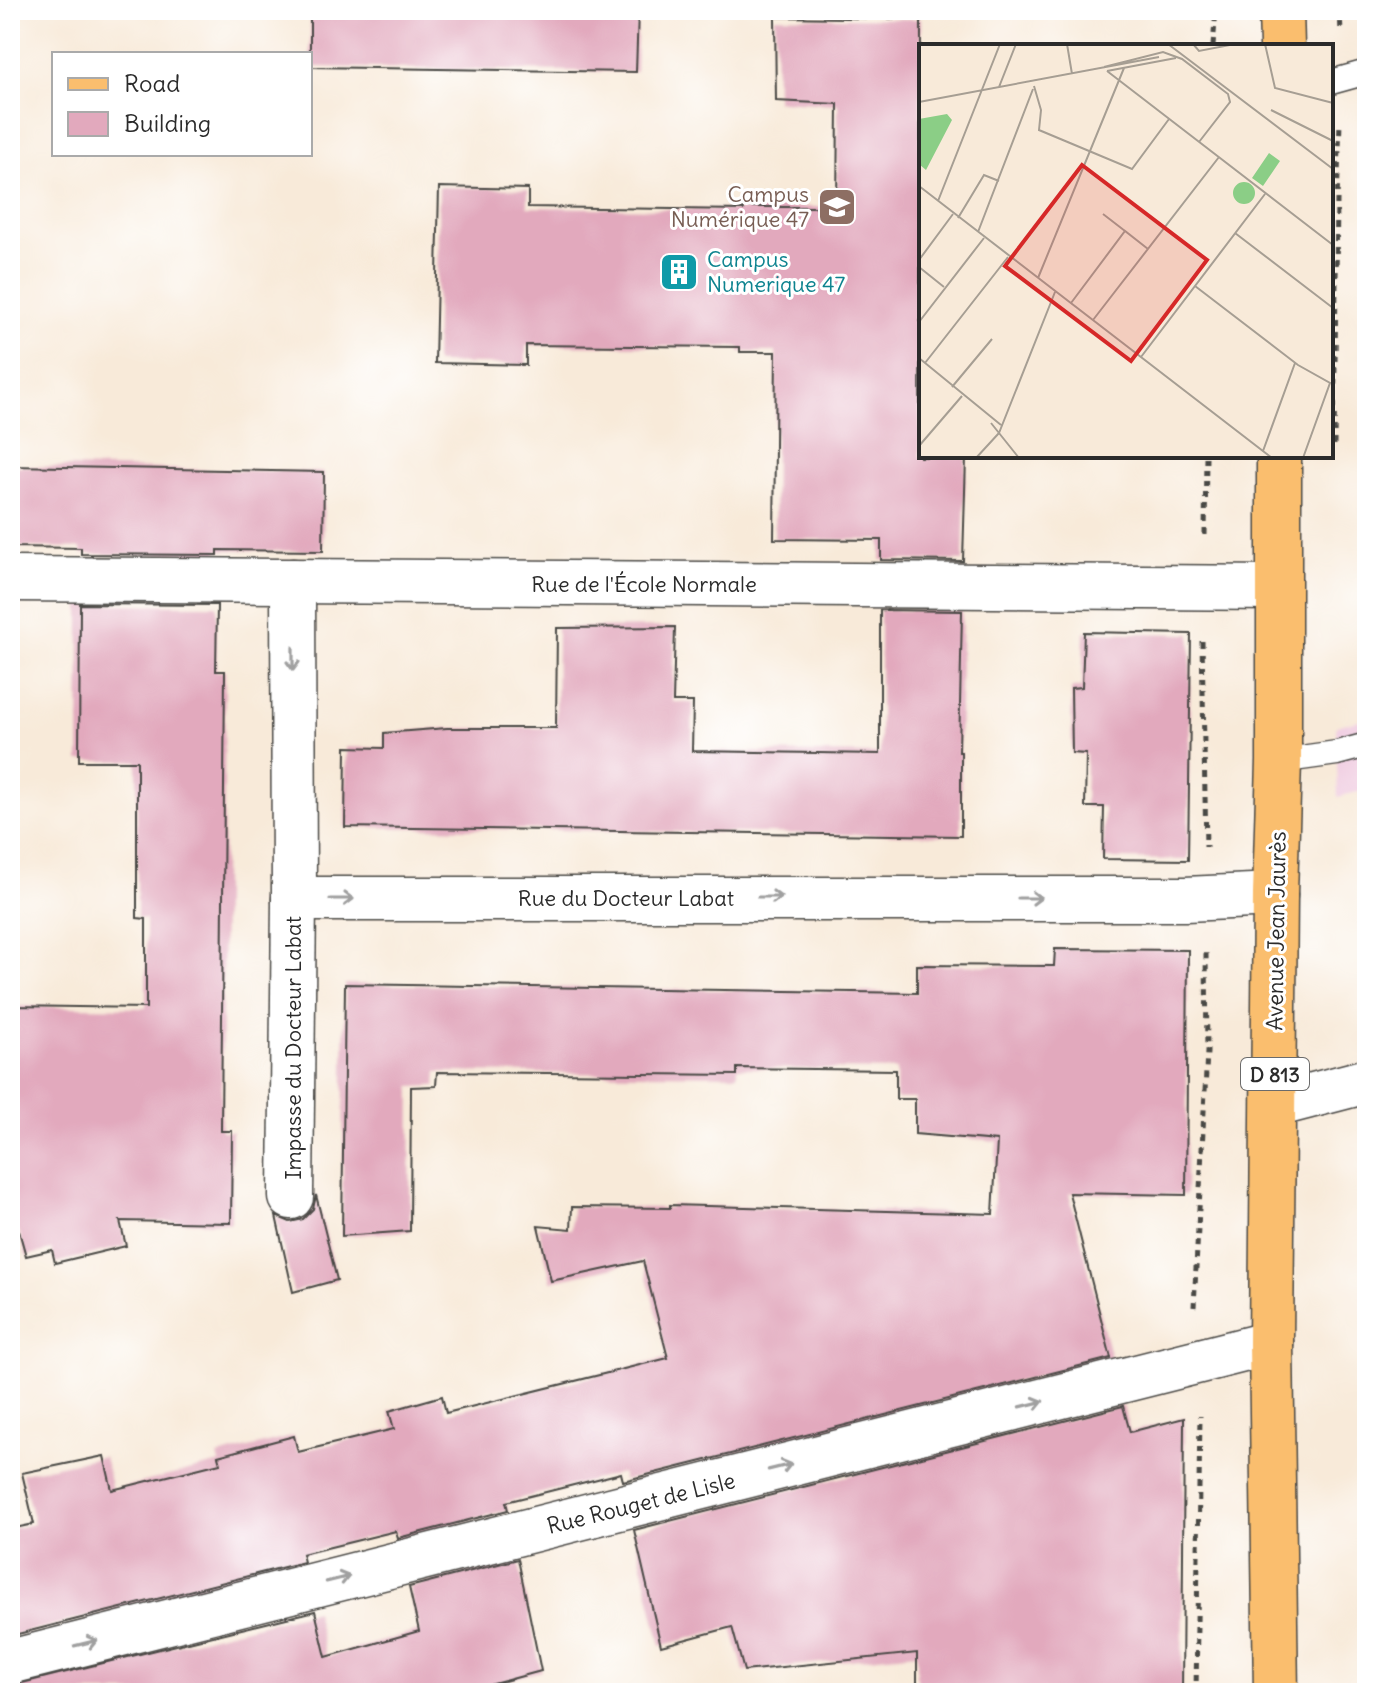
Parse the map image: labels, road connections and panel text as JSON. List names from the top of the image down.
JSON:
{
  "streets": {
    "main road": ["Avenue Jean Jaurès", "D 813"],
    "street": [
      "Rue de l'École Normale",
      "Rue du Docteur Labat",
      "Impasse du Docteur Labat",
      "Rue Rouget de Lisle"
    ]
  },
  "crossings": [
    ["Rue de l'École Normale", "Avenue Jean Jaurès"],
    ["Rue du Docteur Labat", "Avenue Jean Jaurès"],
    ["Rue du Docteur Labat", "Impasse du Docteur Labat"],
    ["Avenue Jean Jaurès", "Rue Rouget de Lisle"]
  ],
  "one_way": ["Rue du Docteur Labat", "Rue Rouget de Lisle"],
  "places": {
    "school or university": ["Campus Numérique 47"],
    "building": ["Campus Numerique 47"]
  },
  "legend": ["Road", "Building"]
}
